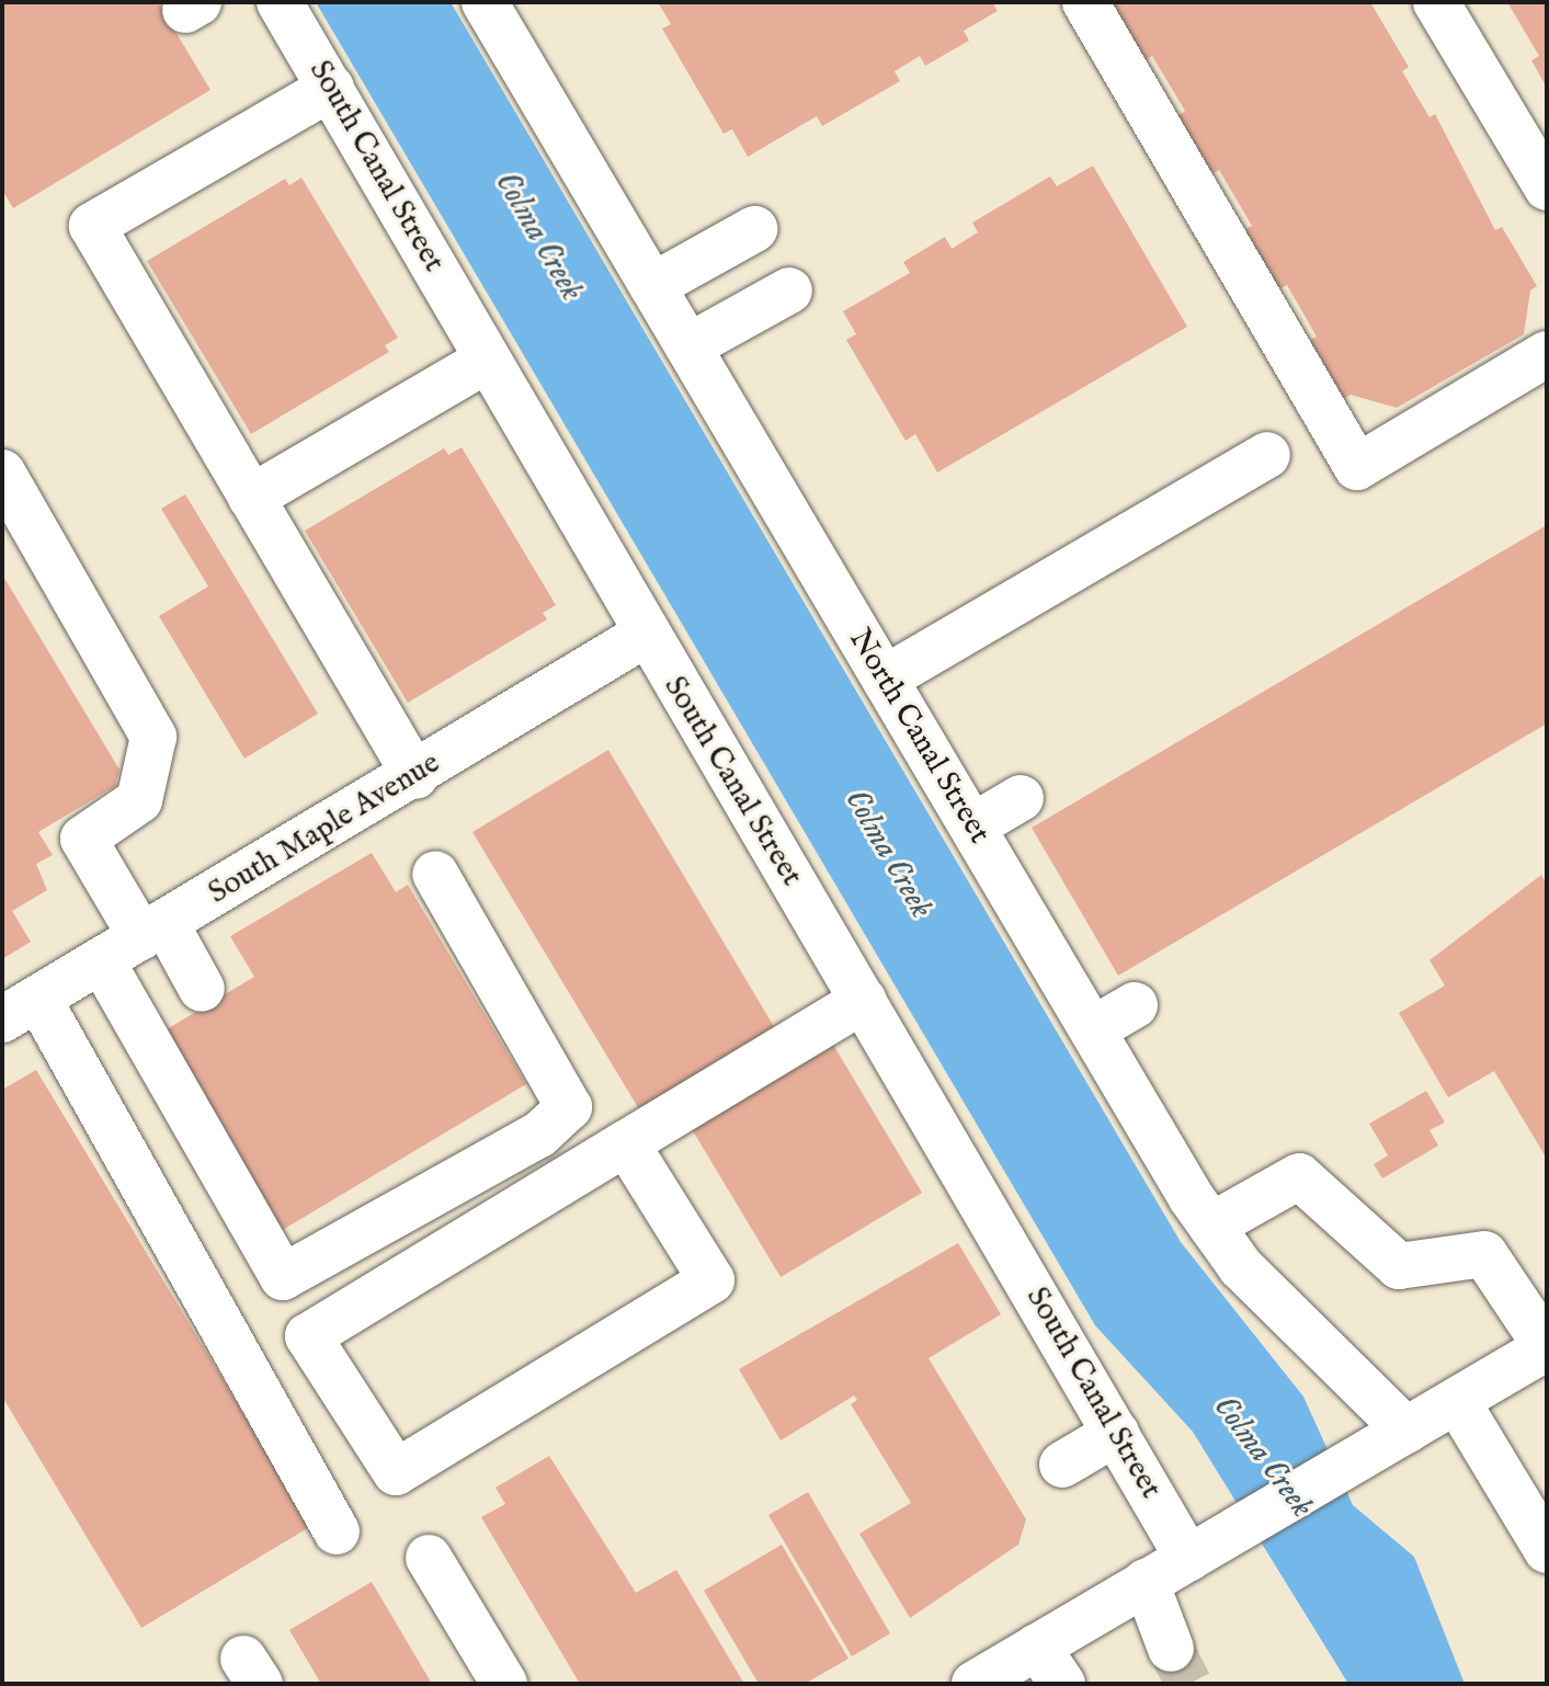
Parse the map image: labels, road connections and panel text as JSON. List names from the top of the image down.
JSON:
{
  "streets": {
    "street": ["South Canal Street", "North Canal Street", "South Maple Avenue"]
  },
  "crossings": [
    ["South Canal Street", "South Maple Avenue"]
  ],
  "water": ["Colma Creek"]
}
